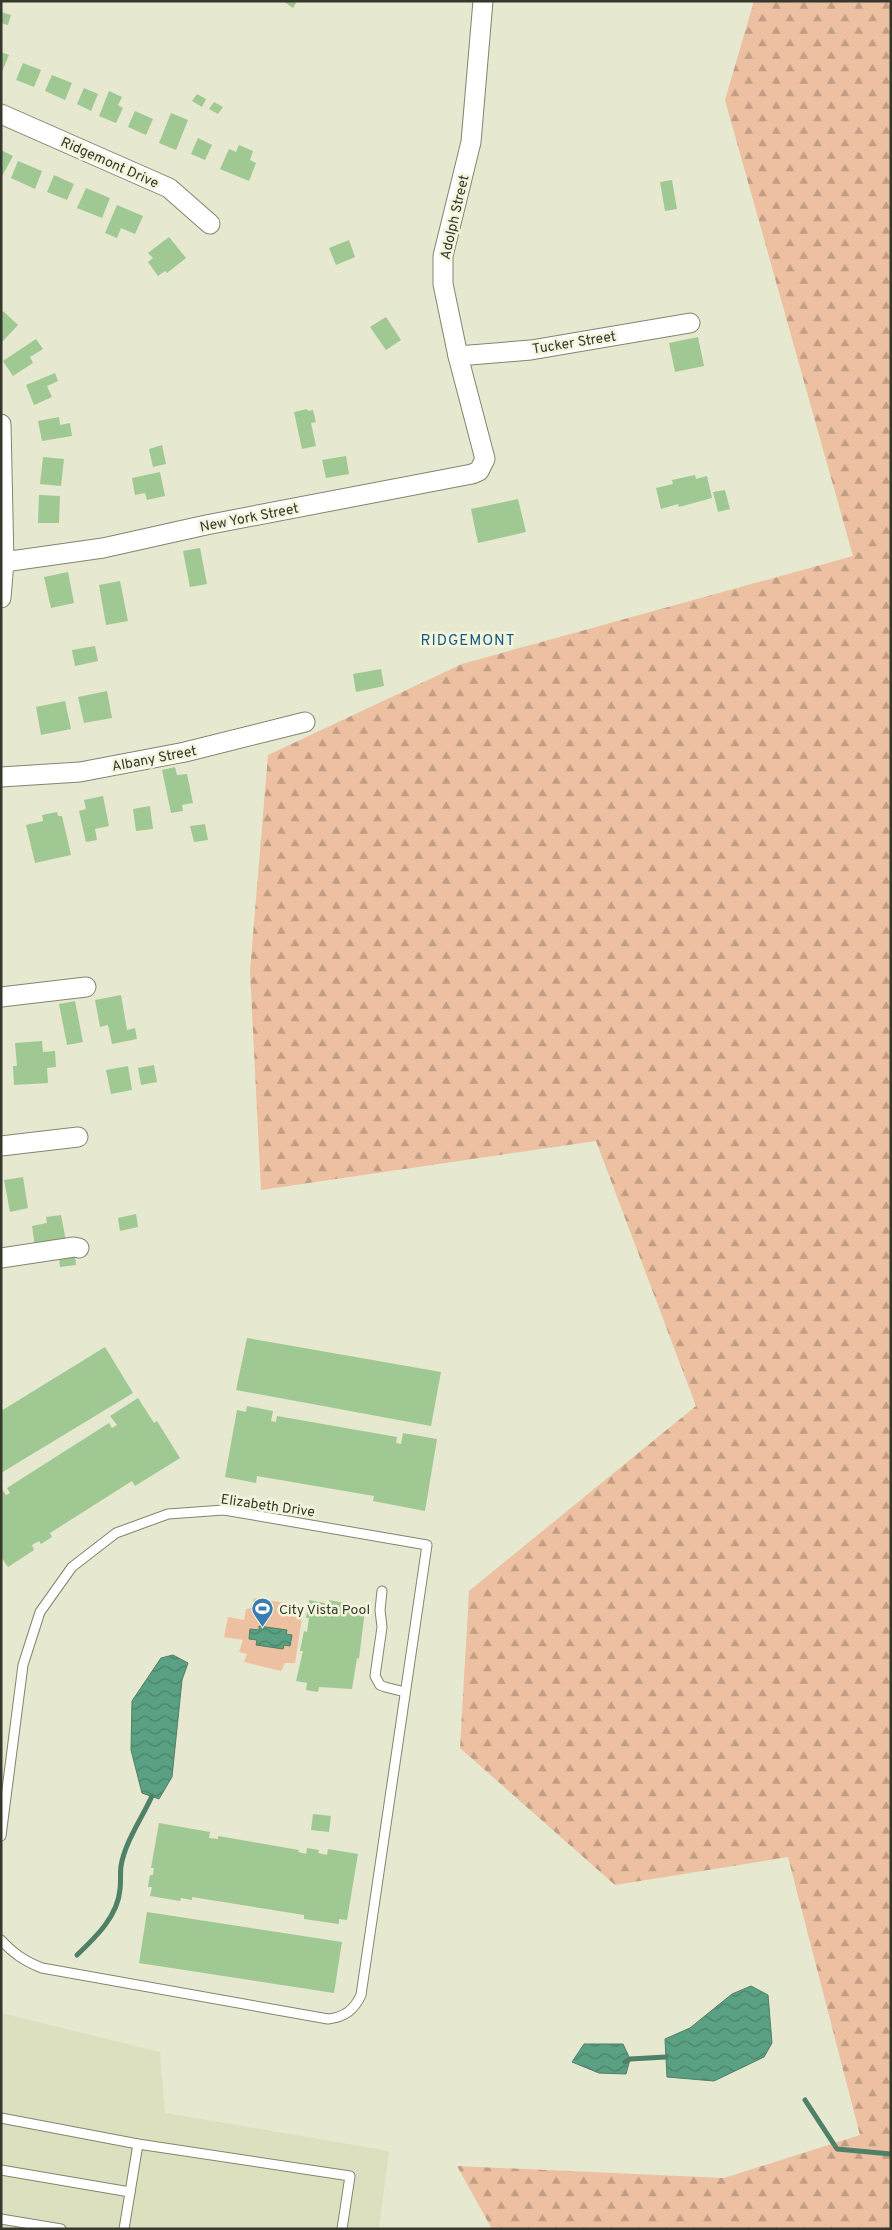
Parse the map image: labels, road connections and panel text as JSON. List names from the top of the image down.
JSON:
{
  "streets": {
    "street": [
      "Ridgemont Drive",
      "Adolph Street",
      "Tucker Street",
      "New York Street",
      "Albany Street"
    ],
    "lane": ["Elizabeth Drive"]
  },
  "crossings": [
    ["Adolph Street", "Tucker Street"],
    ["Adolph Street", "New York Street"]
  ],
  "districts": ["RIDGEMONT"],
  "places": {
    "sports": ["City Vista Pool"]
  }
}
